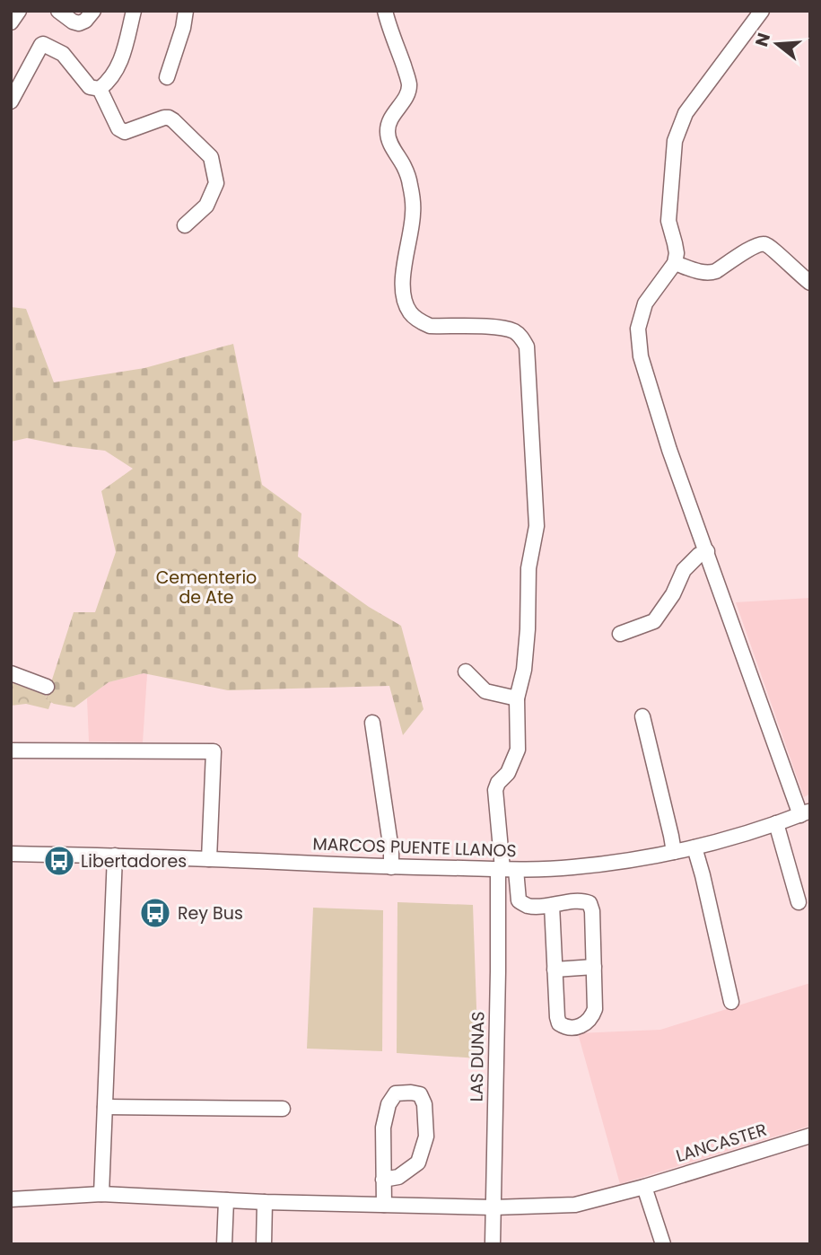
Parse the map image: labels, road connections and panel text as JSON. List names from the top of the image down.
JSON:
{
  "streets": {
    "street": ["MARCOS PUENTE LLANOS", "LAS DUNAS", "LANCASTER"]
  },
  "crossings": [
    ["MARCOS PUENTE LLANOS", "LAS DUNAS"],
    ["LAS DUNAS", "LANCASTER"]
  ],
  "parks": ["Cementerio de Ate"],
  "places": {
    "bus stop": ["Libertadores", "Rey Bus"]
  },
  "north": "left"
}
